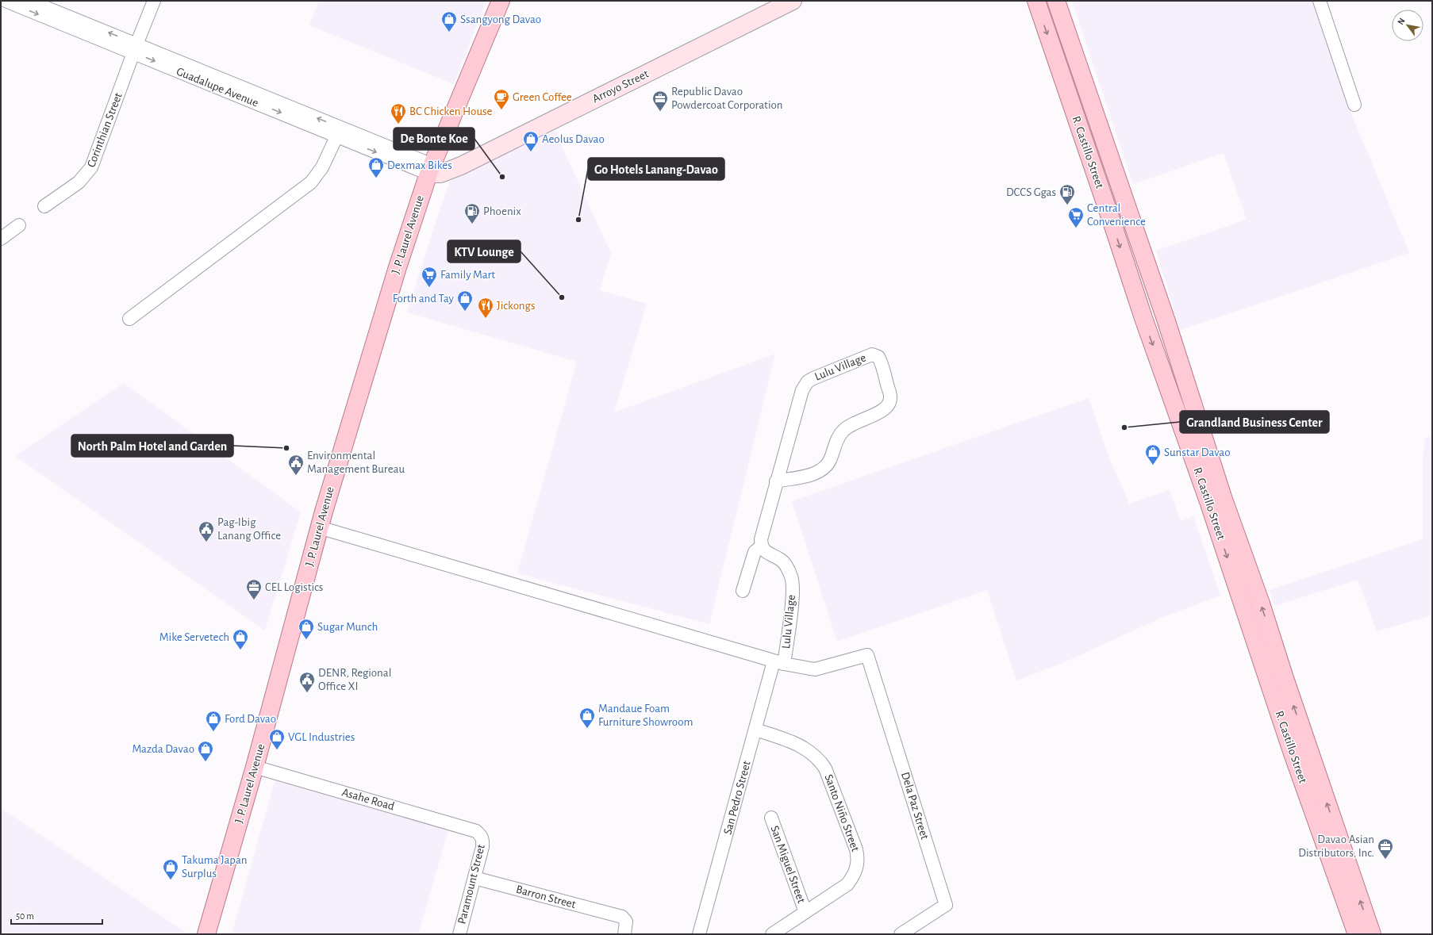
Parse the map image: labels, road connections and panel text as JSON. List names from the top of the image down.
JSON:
{
  "streets": {
    "main road": ["R. Castillo Street", "J. P. Laurel Avenue"],
    "street": [
      "Arroyo Street",
      "Guadalupe Avenue",
      "Corinthian Street",
      "Lulu Village",
      "San Pedro Street",
      "Asahe Road",
      "Dela Paz Street",
      "Santo Niño Street",
      "San Miguel Street",
      "Paramount Street",
      "Barron Street"
    ]
  },
  "crossings": [
    ["Arroyo Street", "Guadalupe Avenue"],
    ["Arroyo Street", "J. P. Laurel Avenue"],
    ["Guadalupe Avenue", "Corinthian Street"],
    ["Guadalupe Avenue", "J. P. Laurel Avenue"],
    ["J. P. Laurel Avenue", "Asahe Road"],
    ["Lulu Village", "San Pedro Street"],
    ["Lulu Village", "Dela Paz Street"],
    ["San Pedro Street", "Dela Paz Street"],
    ["San Pedro Street", "Santo Niño Street"],
    ["Asahe Road", "Paramount Street"],
    ["Santo Niño Street", "San Miguel Street"],
    ["Paramount Street", "Barron Street"]
  ],
  "places": {
    "shop": [
      "Ssangyong Davao",
      "Aeolus Davao",
      "Dexmax Bikes",
      "Forth and Tay",
      "Sunstar Davao",
      "Sugar Munch",
      "Mike Servetech",
      "Mandaue Foam Furniture Showroom",
      "Ford Davao",
      "VGL Industries",
      "Mazda Davao",
      "Takuma Japan Surplus"
    ],
    "cafe": ["Green Coffee"],
    "office": ["Republic Davao Powdercoat Corporation", "CEL Logistics", "Davao Asian Distributors, Inc."],
    "restaurant": ["BC Chicken House", "Jickongs"],
    "other": [
      "De Bonte Koe",
      "Go Hotels Lanang-Davao",
      "KTV Lounge",
      "Grandland Business Center",
      "North Palm Hotel and Garden"
    ],
    "fuel station": ["DCCS Ggas", "Phoenix"],
    "supermarket": ["Central Convenience", "Family Mart"],
    "public building": ["Environmental Management Bureau", "Pag-Ibig Lanang Office", "DENR, Regional Office XI"]
  },
  "scale_bar": "50 m",
  "north": "top left"
}
